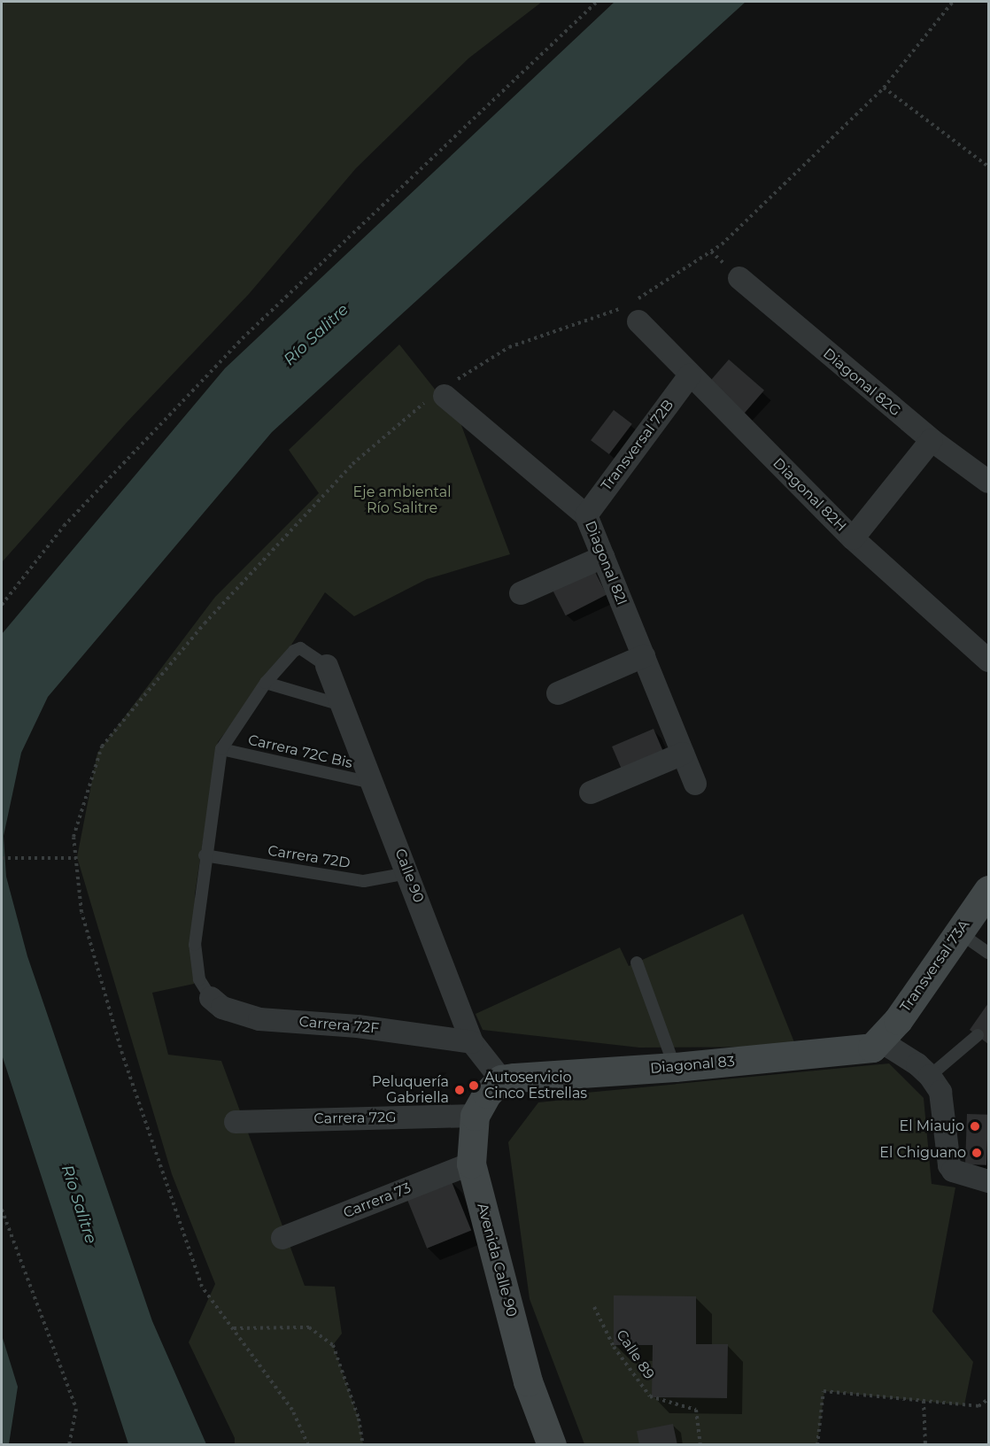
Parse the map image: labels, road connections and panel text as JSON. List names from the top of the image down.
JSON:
{
  "streets": {
    "street": [
      "Diagonal 82G",
      "Transversal 72B",
      "Diagonal 82H",
      "Diagonal 82I",
      "Calle 90",
      "Transversal 73A",
      "Carrera 72F",
      "Diagonal 83",
      "Carrera 72G",
      "Carrera 73",
      "Avenida Calle 90"
    ],
    "lane": ["Carrera 72C Bis", "Carrera 72D"],
    "path": ["Calle 89"]
  },
  "crossings": [
    ["Transversal 72B", "Diagonal 82H"],
    ["Transversal 72B", "Diagonal 82I"],
    ["Carrera 72C Bis", "Calle 90"],
    ["Carrera 72D", "Calle 90"],
    ["Calle 90", "Carrera 72F"],
    ["Calle 90", "Diagonal 83"],
    ["Calle 90", "Avenida Calle 90"],
    ["Transversal 73A", "Diagonal 83"],
    ["Diagonal 83", "Avenida Calle 90"],
    ["Carrera 72G", "Avenida Calle 90"],
    ["Carrera 73", "Avenida Calle 90"]
  ],
  "water": ["Río Salitre"],
  "parks": ["Eje ambiental Río Salitre"],
  "places": [
    "Autoservicio Cinco Estrellas",
    "Peluquería Gabriella",
    "El Miaujo",
    "El Chiguano"
  ]
}
